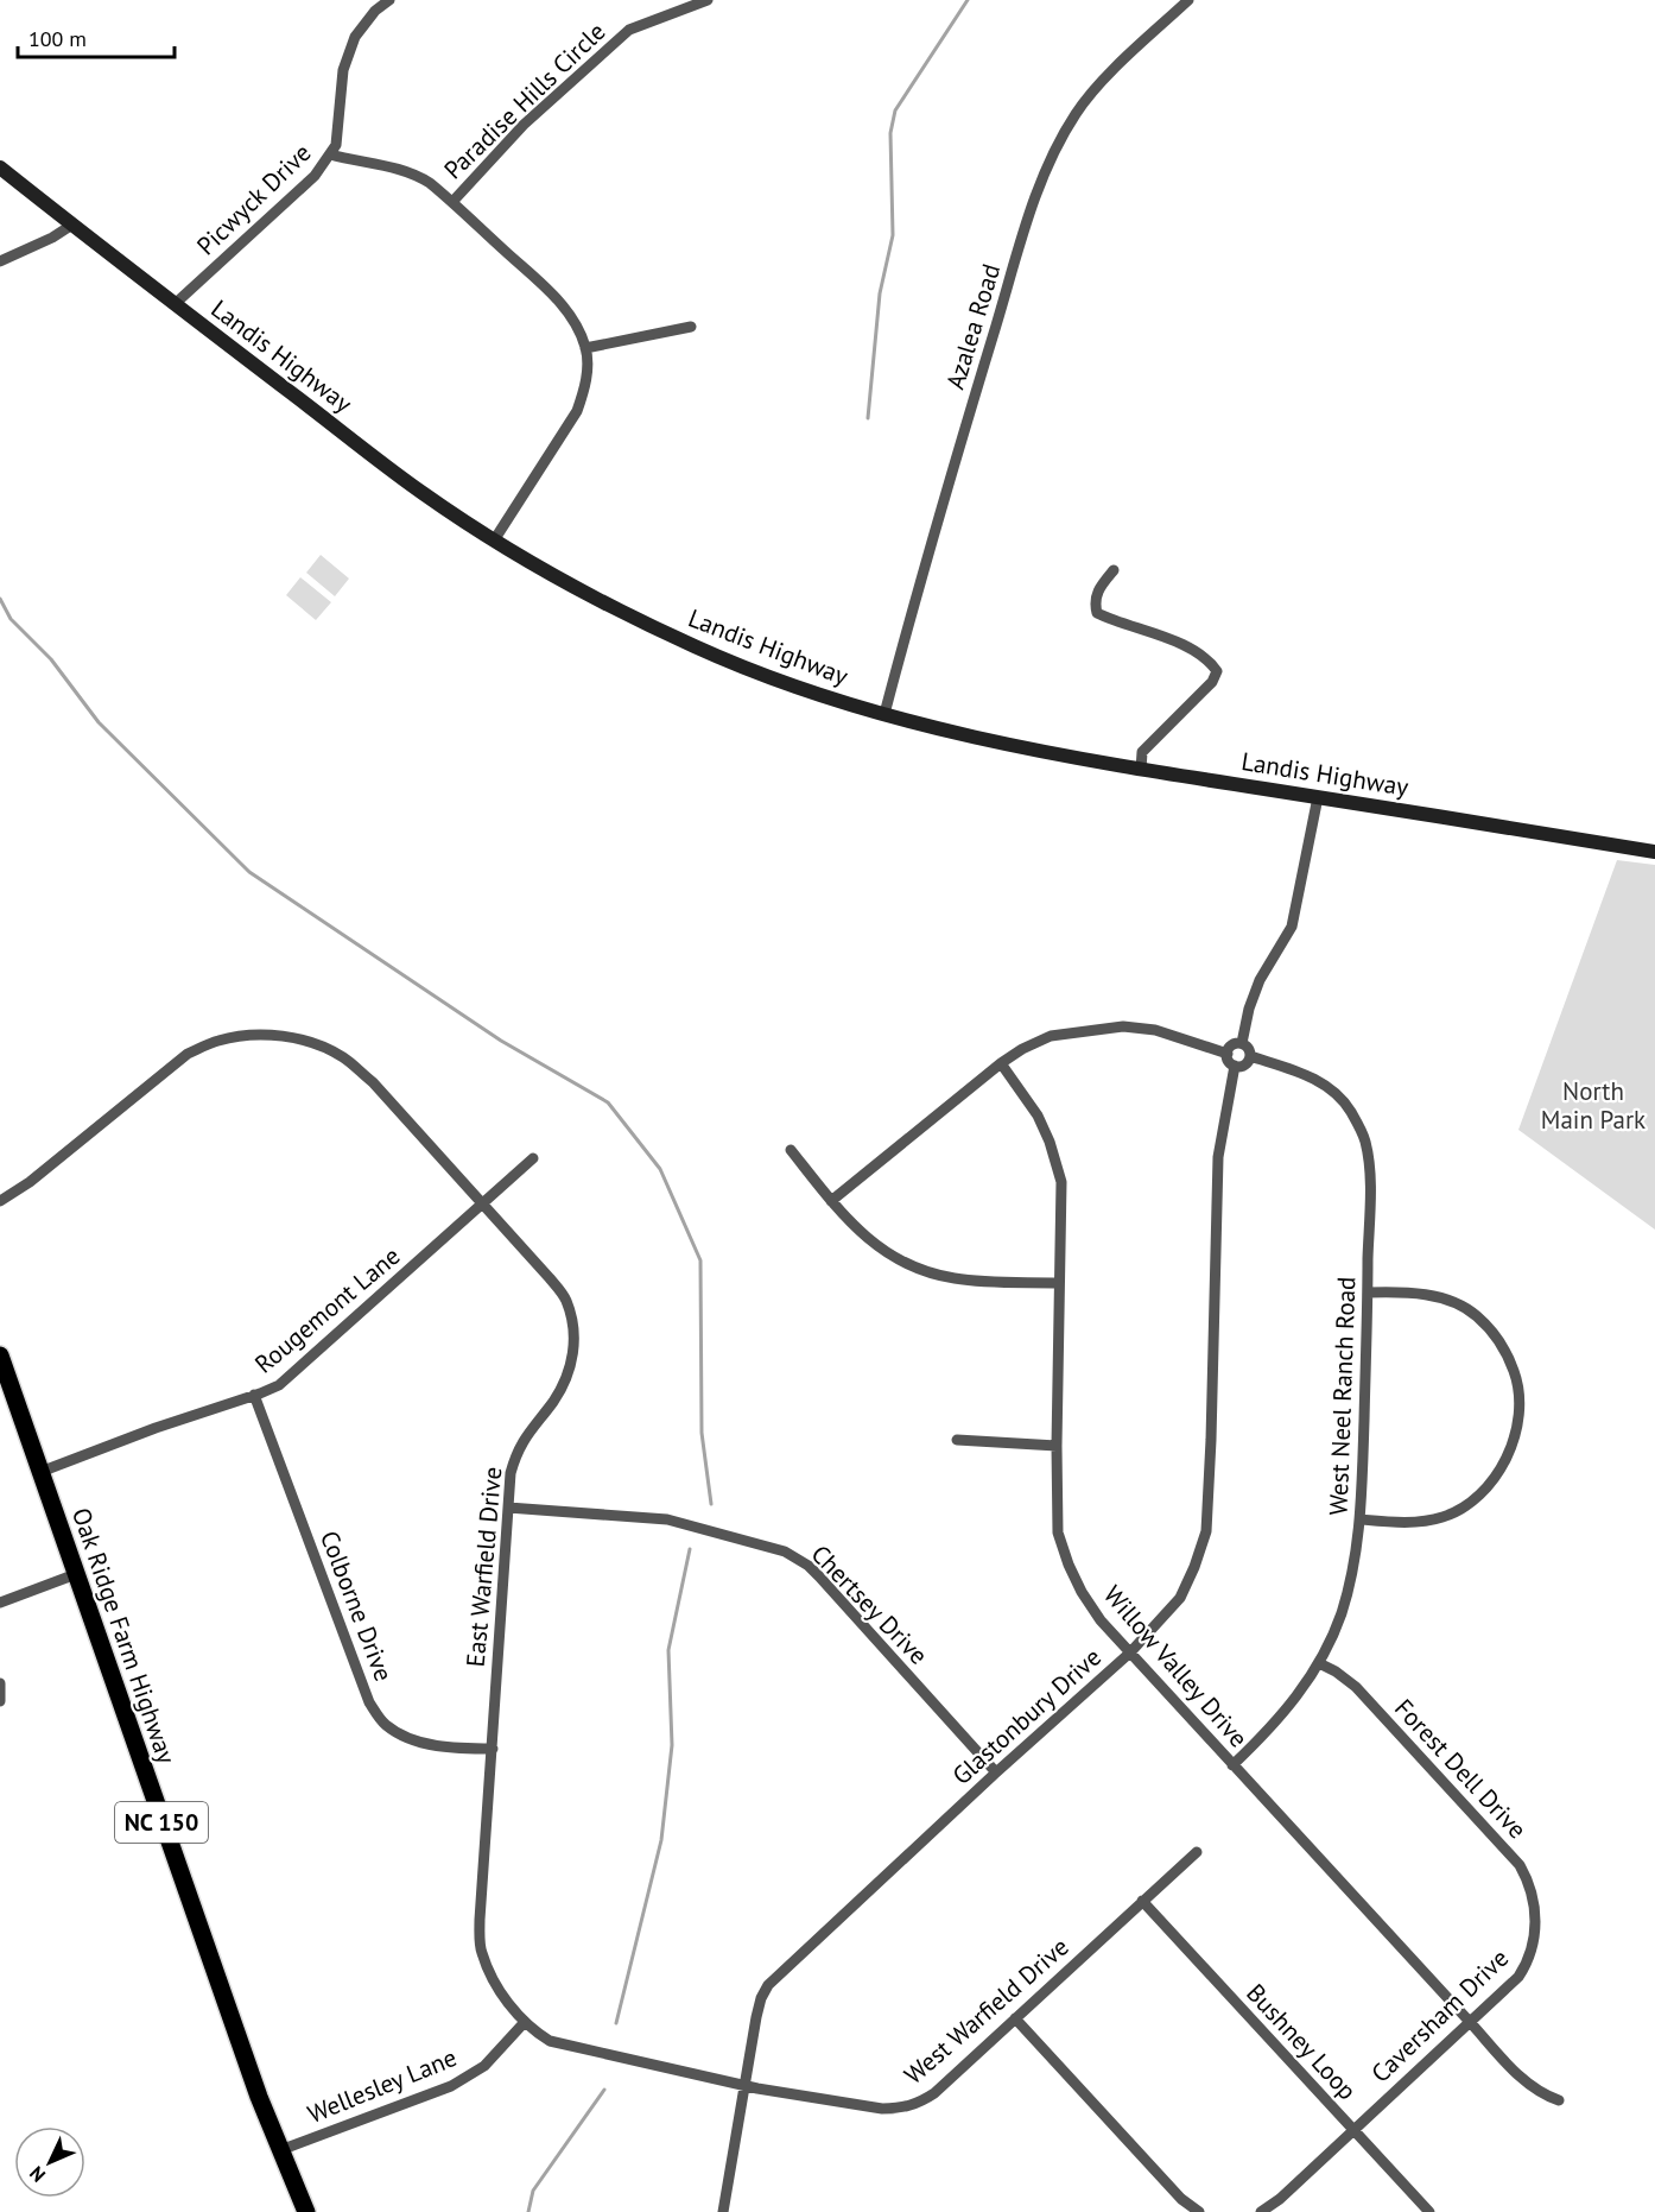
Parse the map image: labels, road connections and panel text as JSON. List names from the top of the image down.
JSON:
{
  "streets": {
    "main road": ["Landis Highway", "Oak Ridge Farm Highway", "NC 150"],
    "street": [
      "Paradise Hills Circle",
      "Picwyck Drive",
      "Azalea Road",
      "Rougemont Lane",
      "West Neel Ranch Road",
      "East Warfield Drive",
      "Chertsey Drive",
      "Colborne Drive",
      "Willow Valley Drive",
      "Glastonbury Drive",
      "Forest Dell Drive",
      "West Warfield Drive",
      "Caversham Drive",
      "Bushney Loop",
      "Wellesley Lane"
    ]
  },
  "crossings": [
    ["Picwyck Drive", "Landis Highway"],
    ["Azalea Road", "Landis Highway"],
    ["Rougemont Lane", "East Warfield Drive"],
    ["Rougemont Lane", "Colborne Drive"],
    ["Rougemont Lane", "Oak Ridge Farm Highway"],
    ["West Neel Ranch Road", "Willow Valley Drive"],
    ["West Neel Ranch Road", "Glastonbury Drive"],
    ["West Neel Ranch Road", "Forest Dell Drive"],
    ["East Warfield Drive", "Chertsey Drive"],
    ["East Warfield Drive", "Colborne Drive"],
    ["East Warfield Drive", "West Warfield Drive"],
    ["East Warfield Drive", "Wellesley Lane"],
    ["Chertsey Drive", "Glastonbury Drive"],
    ["Oak Ridge Farm Highway", "Wellesley Lane"],
    ["Willow Valley Drive", "Glastonbury Drive"],
    ["Willow Valley Drive", "Caversham Drive"],
    ["Glastonbury Drive", "West Warfield Drive"],
    ["Forest Dell Drive", "Caversham Drive"],
    ["West Warfield Drive", "Bushney Loop"],
    ["West Warfield Drive", "Wellesley Lane"],
    ["Caversham Drive", "Bushney Loop"]
  ],
  "parks": ["North Main Park"],
  "scale_bar": "100 m",
  "north": "bottom left"
}
